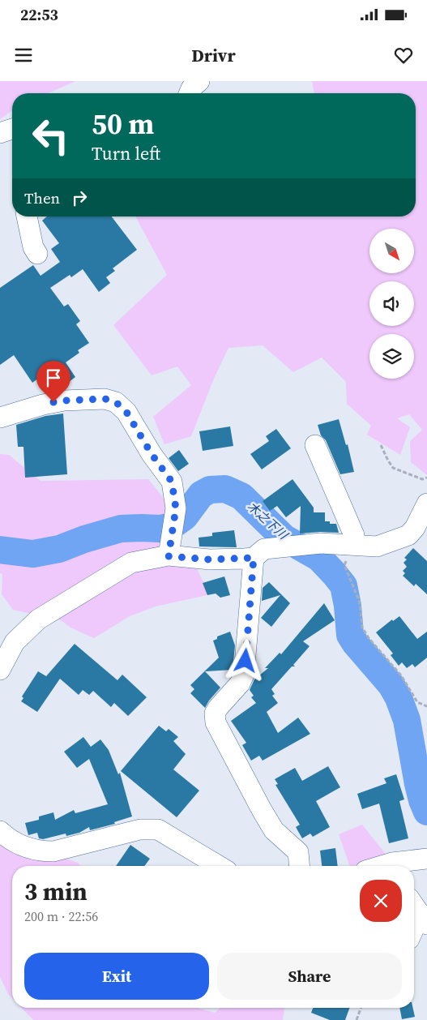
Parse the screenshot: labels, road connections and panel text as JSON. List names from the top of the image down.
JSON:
{
  "water": ["木之下川"],
  "north": "bottom right",
  "page": {
    "status": "22:53",
    "header": "Drivr",
    "turn": ["50 m", "Turn left"],
    "then": "Then",
    "heading": ["3 min", "200 m · 22:56"],
    "buttons": ["Exit", "Share"]
  }
}
